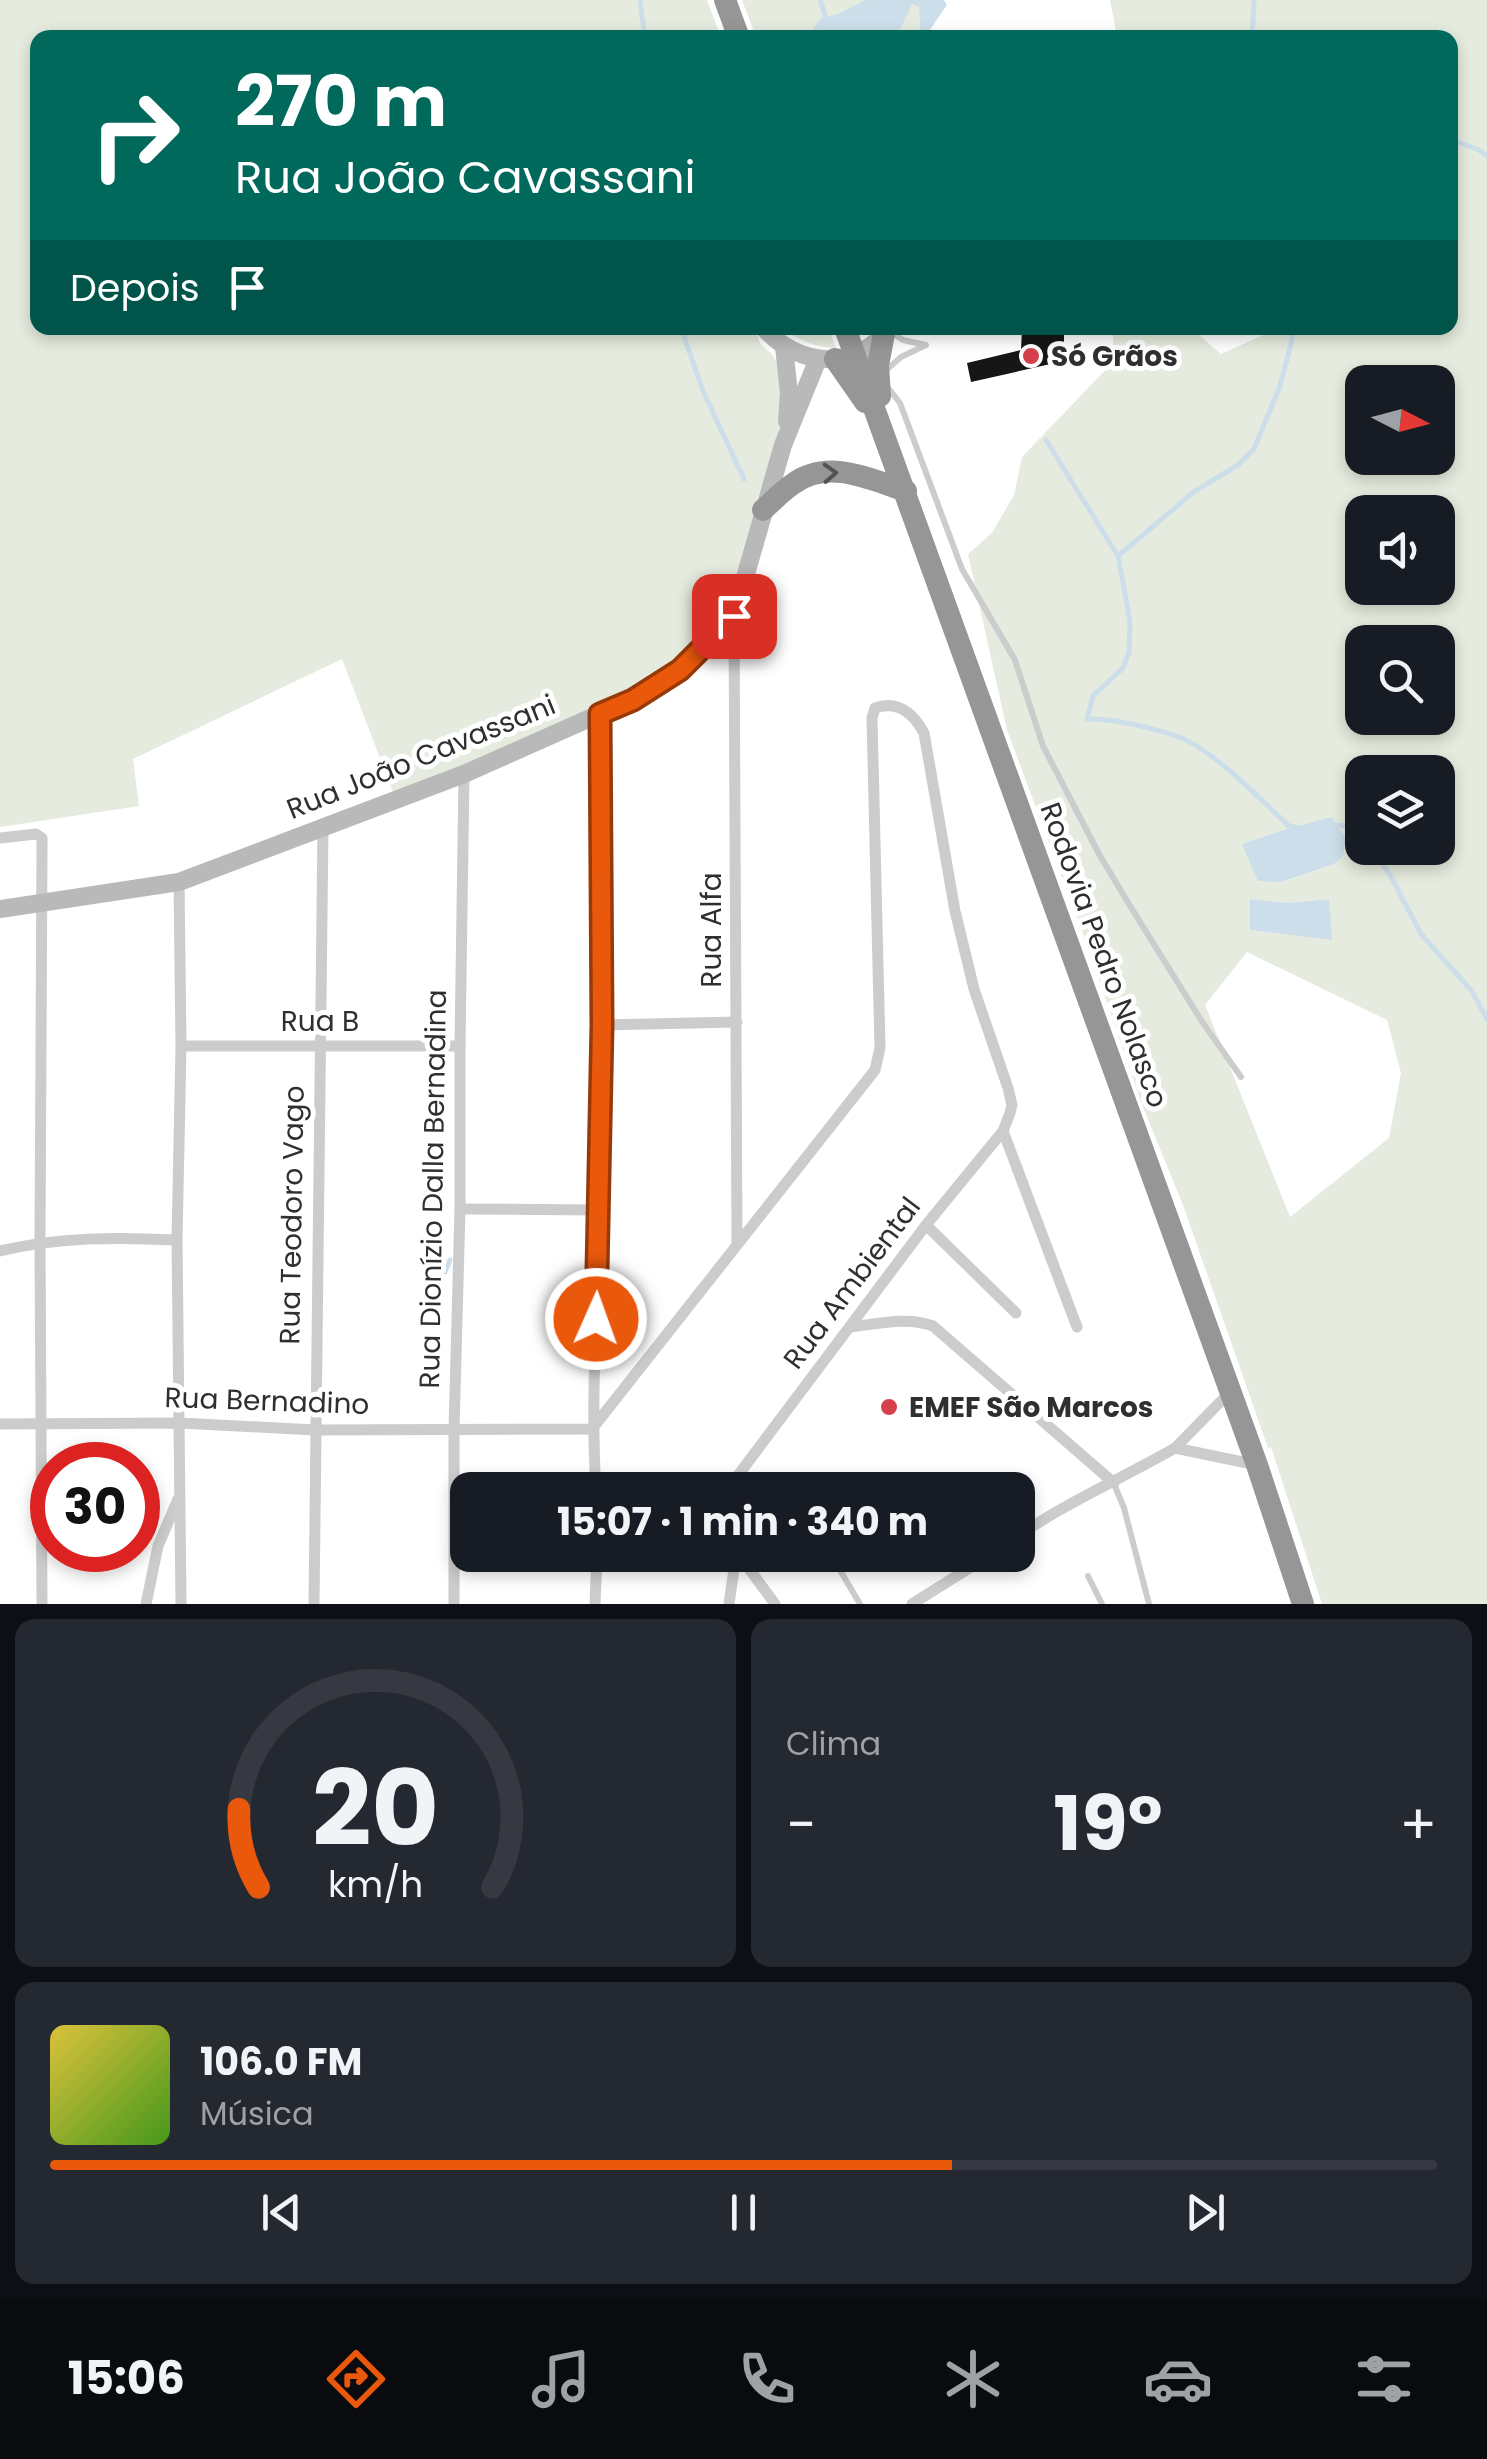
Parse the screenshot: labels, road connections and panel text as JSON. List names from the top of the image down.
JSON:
{
  "streets": {
    "highway": ["Rodovia Pedro Nolasco"],
    "main road": ["Rua João Cavassani"],
    "street": [
      "Rua Alfa",
      "Rua B",
      "Rua Dionízio Dalla Bernadina",
      "Rua Teodoro Vago",
      "Rua Ambiental",
      "Rua Bernadino"
    ]
  },
  "crossings": [
    ["Rua João Cavassani", "Rua Alfa"],
    ["Rua João Cavassani", "Rua Dionízio Dalla Bernadina"],
    ["Rua João Cavassani", "Rua Teodoro Vago"],
    ["Rua Alfa", "Rua Ambiental"],
    ["Rua B", "Rua Dionízio Dalla Bernadina"],
    ["Rua B", "Rua Teodoro Vago"],
    ["Rua Dionízio Dalla Bernadina", "Rua Bernadino"],
    ["Rua Teodoro Vago", "Rua Bernadino"]
  ],
  "places": ["Só Grãos", "EMEF São Marcos"],
  "north": "right",
  "page": {
    "turn": ["270 m", "Rua João Cavassani"],
    "then": "Depois",
    "limit": "30",
    "trip": "15:07 · 1 min · 340 m",
    "tile": "Clima",
    "heat": ["−", "19°", "+"],
    "song": ["106.0 FM", "Música"],
    "tabs": "15:06",
    "gauge": ["20", "km/h"]
  }
}
